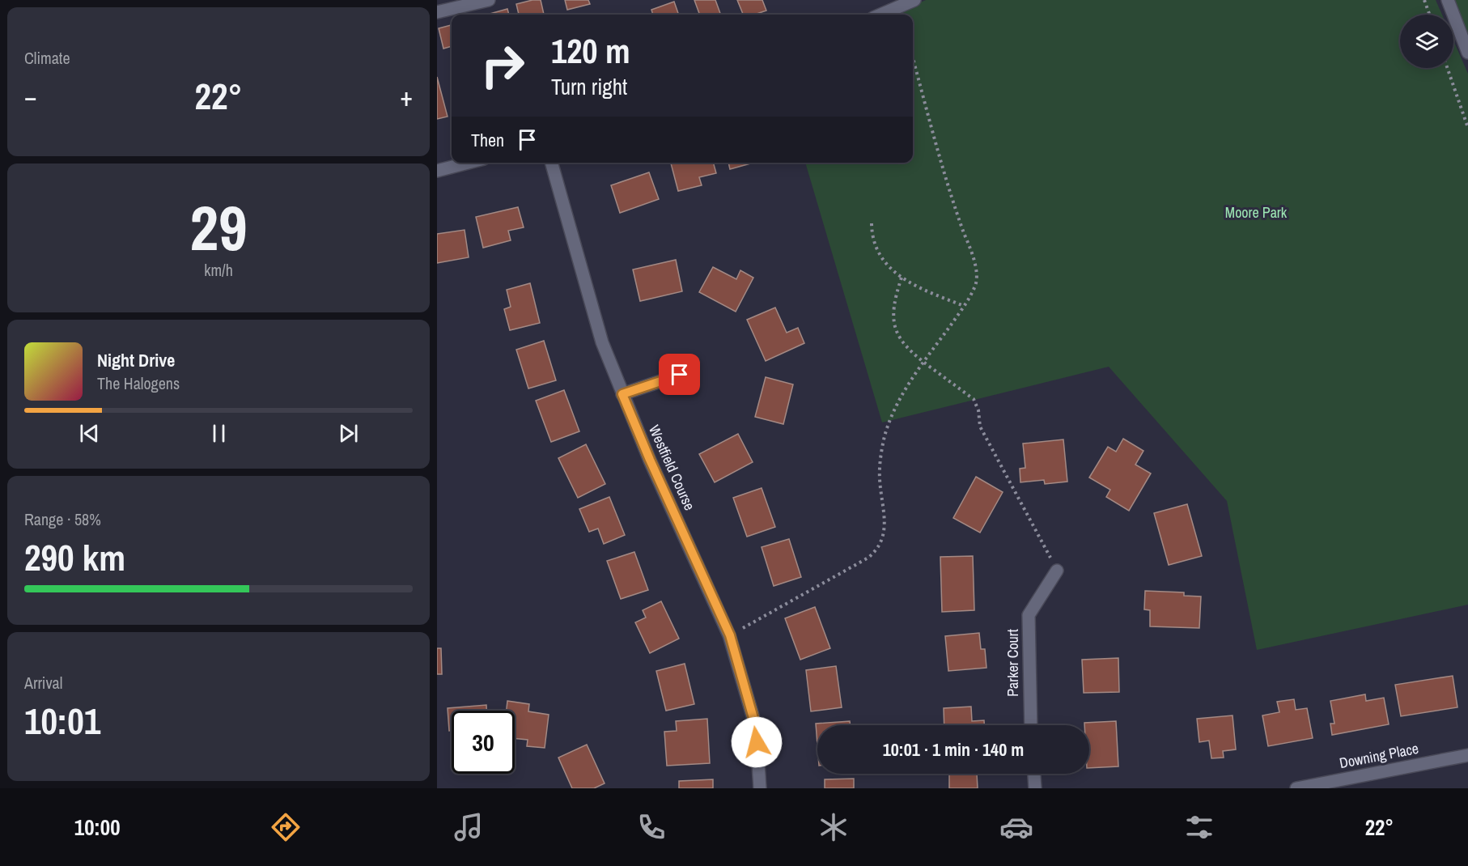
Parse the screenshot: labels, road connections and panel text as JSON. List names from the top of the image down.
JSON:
{
  "streets": {
    "street": ["Westfield Course", "Parker Court", "Downing Place"]
  },
  "parks": ["Moore Park"],
  "page": {
    "tile": [
      "Climate",
      ["29", "km/h"],
      ["Range · 58%", "290 km"],
      ["Arrival", "10:01"]
    ],
    "turn": ["120 m", "Turn right"],
    "heat": ["−", "22°", "+"],
    "then": "Then",
    "song": ["Night Drive", "The Halogens"],
    "limit": "30",
    "trip": "10:01 · 1 min · 140 m",
    "tabs": ["10:00", "22°"]
  }
}
